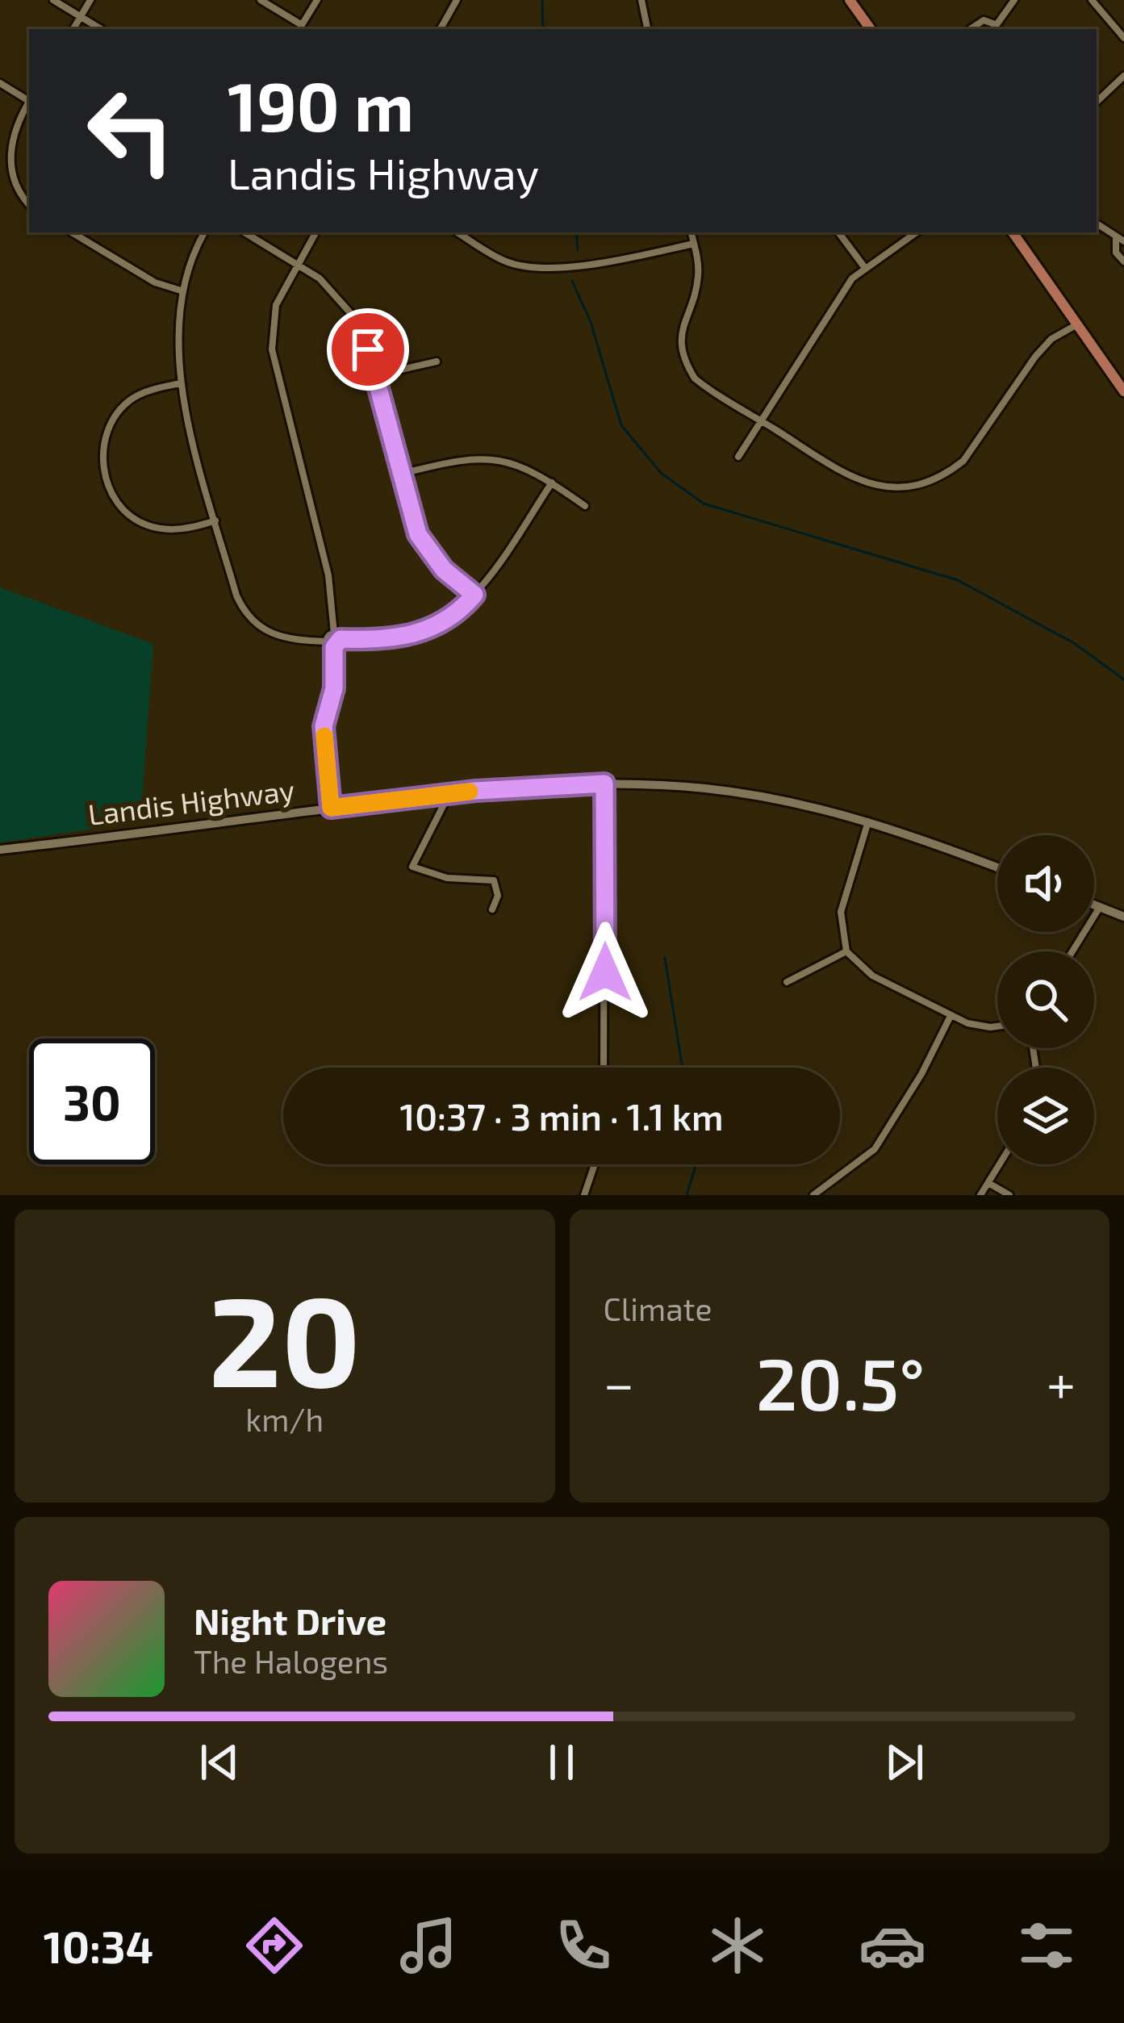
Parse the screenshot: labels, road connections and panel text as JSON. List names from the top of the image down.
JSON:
{
  "streets": {
    "main road": ["Landis Highway"]
  },
  "page": {
    "turn": ["190 m", "Landis Highway"],
    "limit": "30",
    "trip": "10:37 · 3 min · 1.1 km",
    "tile": [
      ["20", "km/h"],
      "Climate"
    ],
    "heat": ["−", "20.5°", "+"],
    "song": ["Night Drive", "The Halogens"],
    "tabs": "10:34"
  }
}
